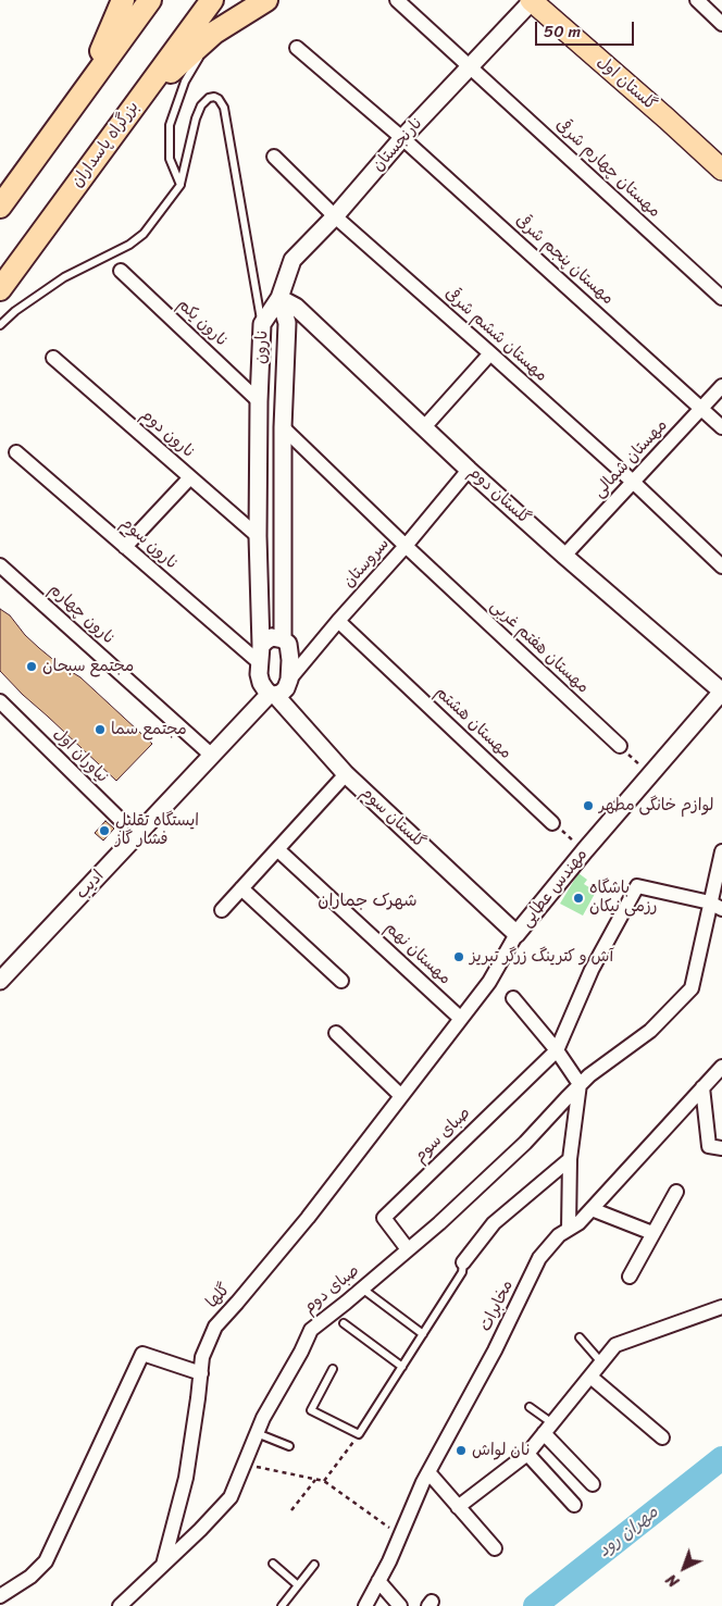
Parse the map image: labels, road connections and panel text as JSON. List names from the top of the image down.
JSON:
{
  "streets": {
    "highway": ["بزرگراه پاسداران"],
    "main road": ["گلستان اول"],
    "street": [
      "نارنجستان",
      "مهستان چهارم شرقی",
      "مهستان پنجم شرقی",
      "نارون یکم",
      "مهستان ششم شرقی",
      "نارون",
      "نارون دوم",
      "مهستان شمالی",
      "گلستان دوم",
      "نارون سوم",
      "سروستان",
      "نارون چهارم",
      "مهستان هفتم غربی",
      "مهستان هشتم",
      "نیاوران اول",
      "گلستان سوم",
      "ادیب",
      "مهندس عطایی",
      "مهستان نهم",
      "صبای سوم",
      "صبای دوم",
      "گلها",
      "مخابرات"
    ]
  },
  "crossings": [
    ["گلستان اول", "نارنجستان"],
    ["نارنجستان", "مهستان چهارم شرقی"],
    ["نارنجستان", "مهستان پنجم شرقی"],
    ["نارنجستان", "مهستان ششم شرقی"],
    ["نارنجستان", "نارون"],
    ["نارنجستان", "گلستان دوم"],
    ["مهستان پنجم شرقی", "مهستان شمالی"],
    ["نارون یکم", "نارون"],
    ["مهستان ششم شرقی", "مهستان شمالی"],
    ["نارون", "نارون دوم"],
    ["نارون", "گلستان دوم"],
    ["نارون", "نارون سوم"],
    ["نارون", "سروستان"],
    ["نارون", "مهستان هفتم غربی"],
    ["نارون", "گلستان سوم"],
    ["نارون", "ادیب"],
    ["مهستان شمالی", "گلستان دوم"],
    ["گلستان دوم", "سروستان"],
    ["گلستان دوم", "مهندس عطایی"],
    ["نارون سوم", "سروستان"],
    ["نارون سوم", "گلستان سوم"],
    ["نارون سوم", "ادیب"],
    ["سروستان", "مهستان هفتم غربی"],
    ["سروستان", "مهستان هشتم"],
    ["سروستان", "گلستان سوم"],
    ["سروستان", "ادیب"],
    ["نارون چهارم", "ادیب"],
    ["نیاوران اول", "ادیب"],
    ["گلستان سوم", "ادیب"],
    ["گلستان سوم", "مهندس عطایی"],
    ["مهندس عطایی", "مهستان نهم"],
    ["مهندس عطایی", "گلها"],
    ["صبای سوم", "صبای دوم"],
    ["صبای دوم", "گلها"]
  ],
  "districts": ["شهرک جماران"],
  "water": ["مهران رود"],
  "places": [
    "مجتمع سبحان",
    "مجتمع سما",
    "لوازم خانگی مطهر",
    "ایستگاه تقلیل فشار گاز",
    "باشگاه رزمی نیکان",
    "آش و کترینگ زرگر تبریز",
    "نان لواش"
  ],
  "scale_bar": "50 m",
  "north": "bottom left"
}
